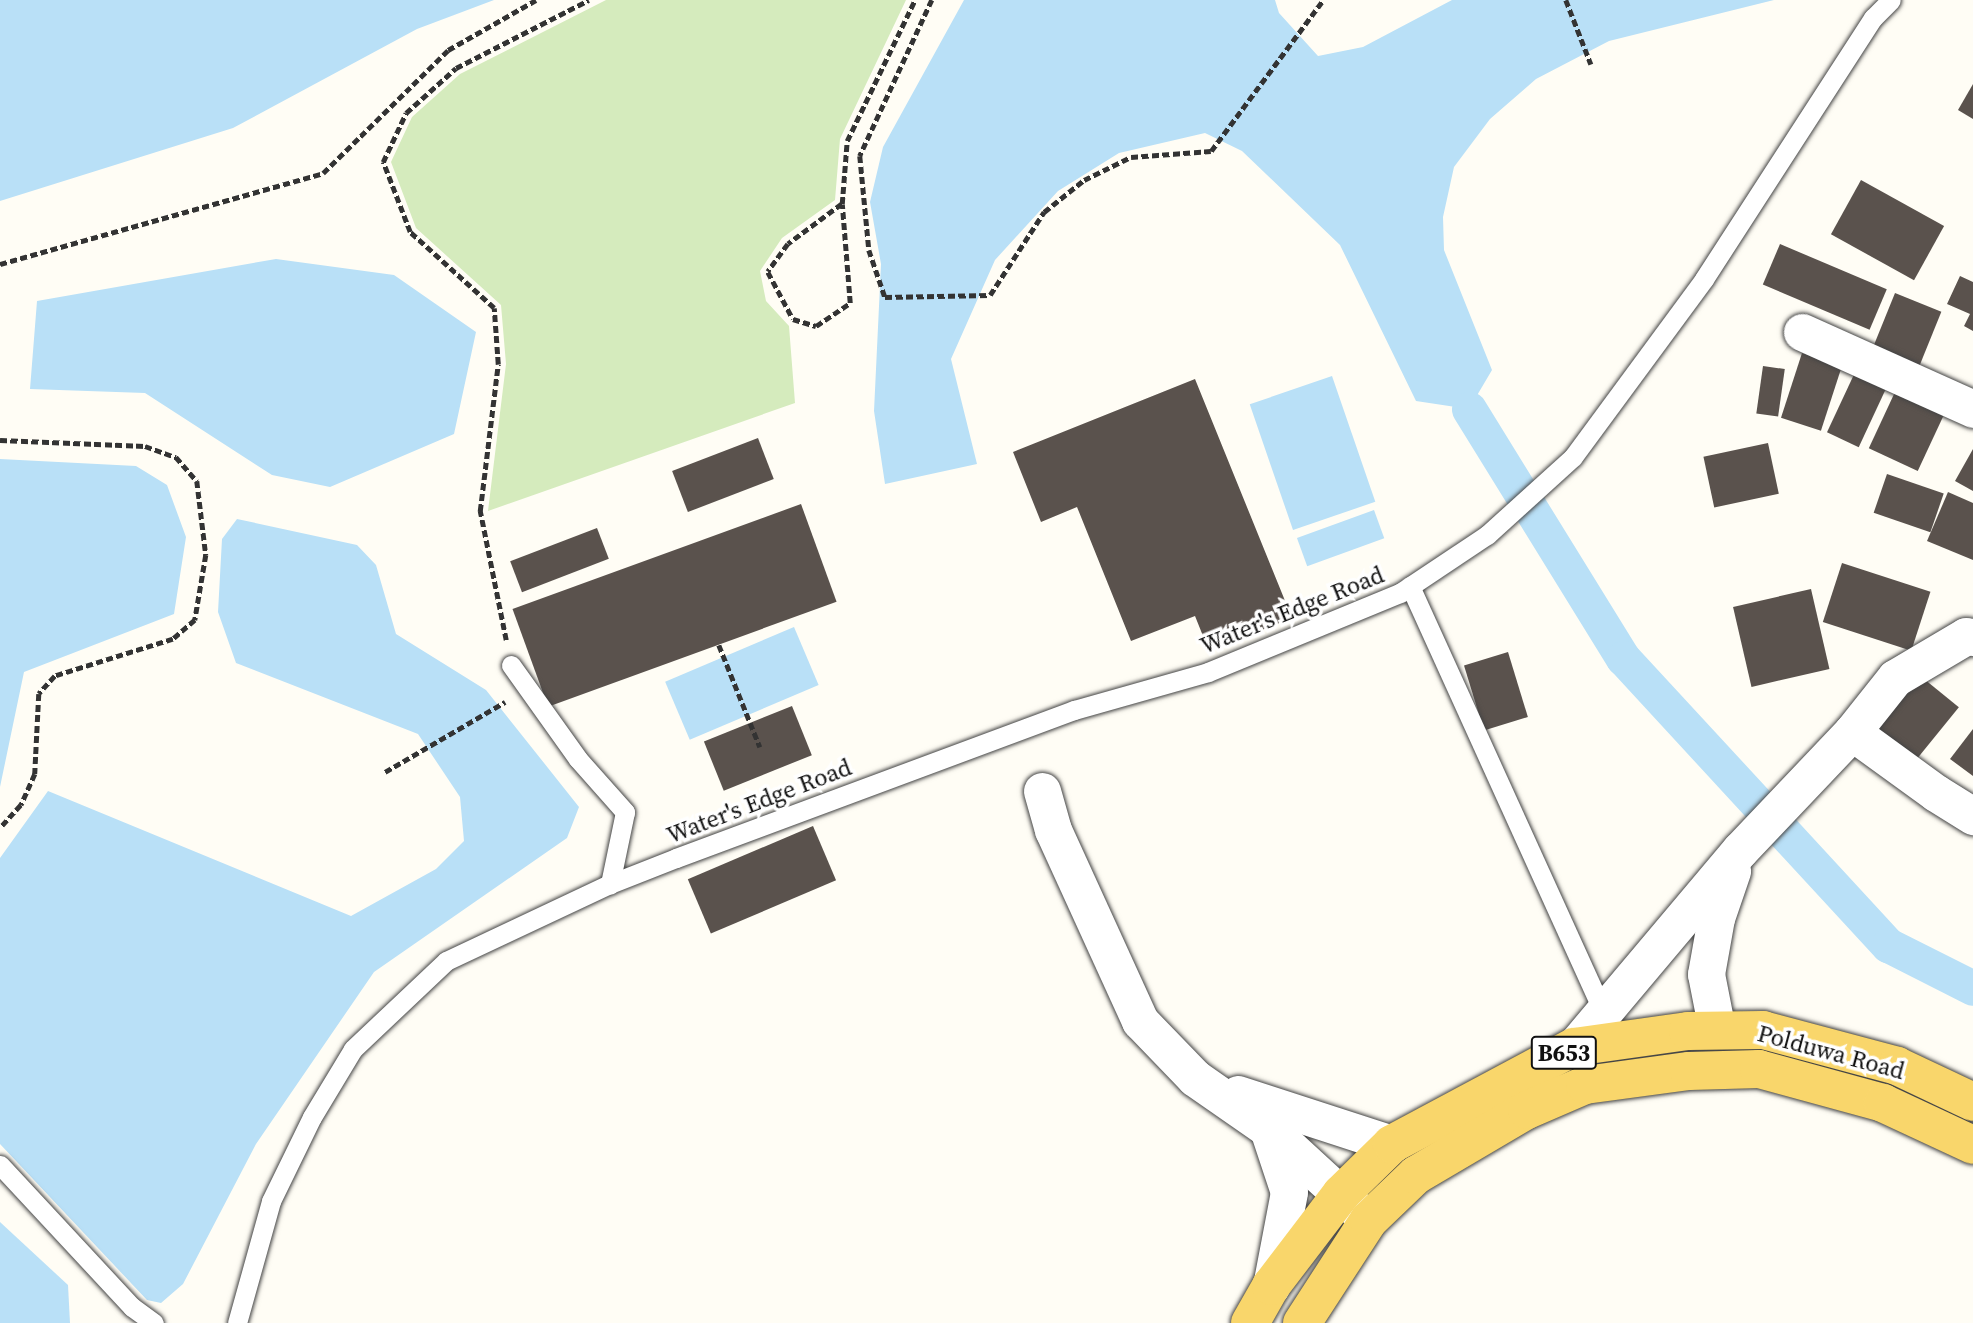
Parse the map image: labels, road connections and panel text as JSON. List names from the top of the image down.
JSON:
{
  "streets": {
    "main road": ["Polduwa Road", "B653"],
    "lane": ["Water's Edge Road"]
  }
}
